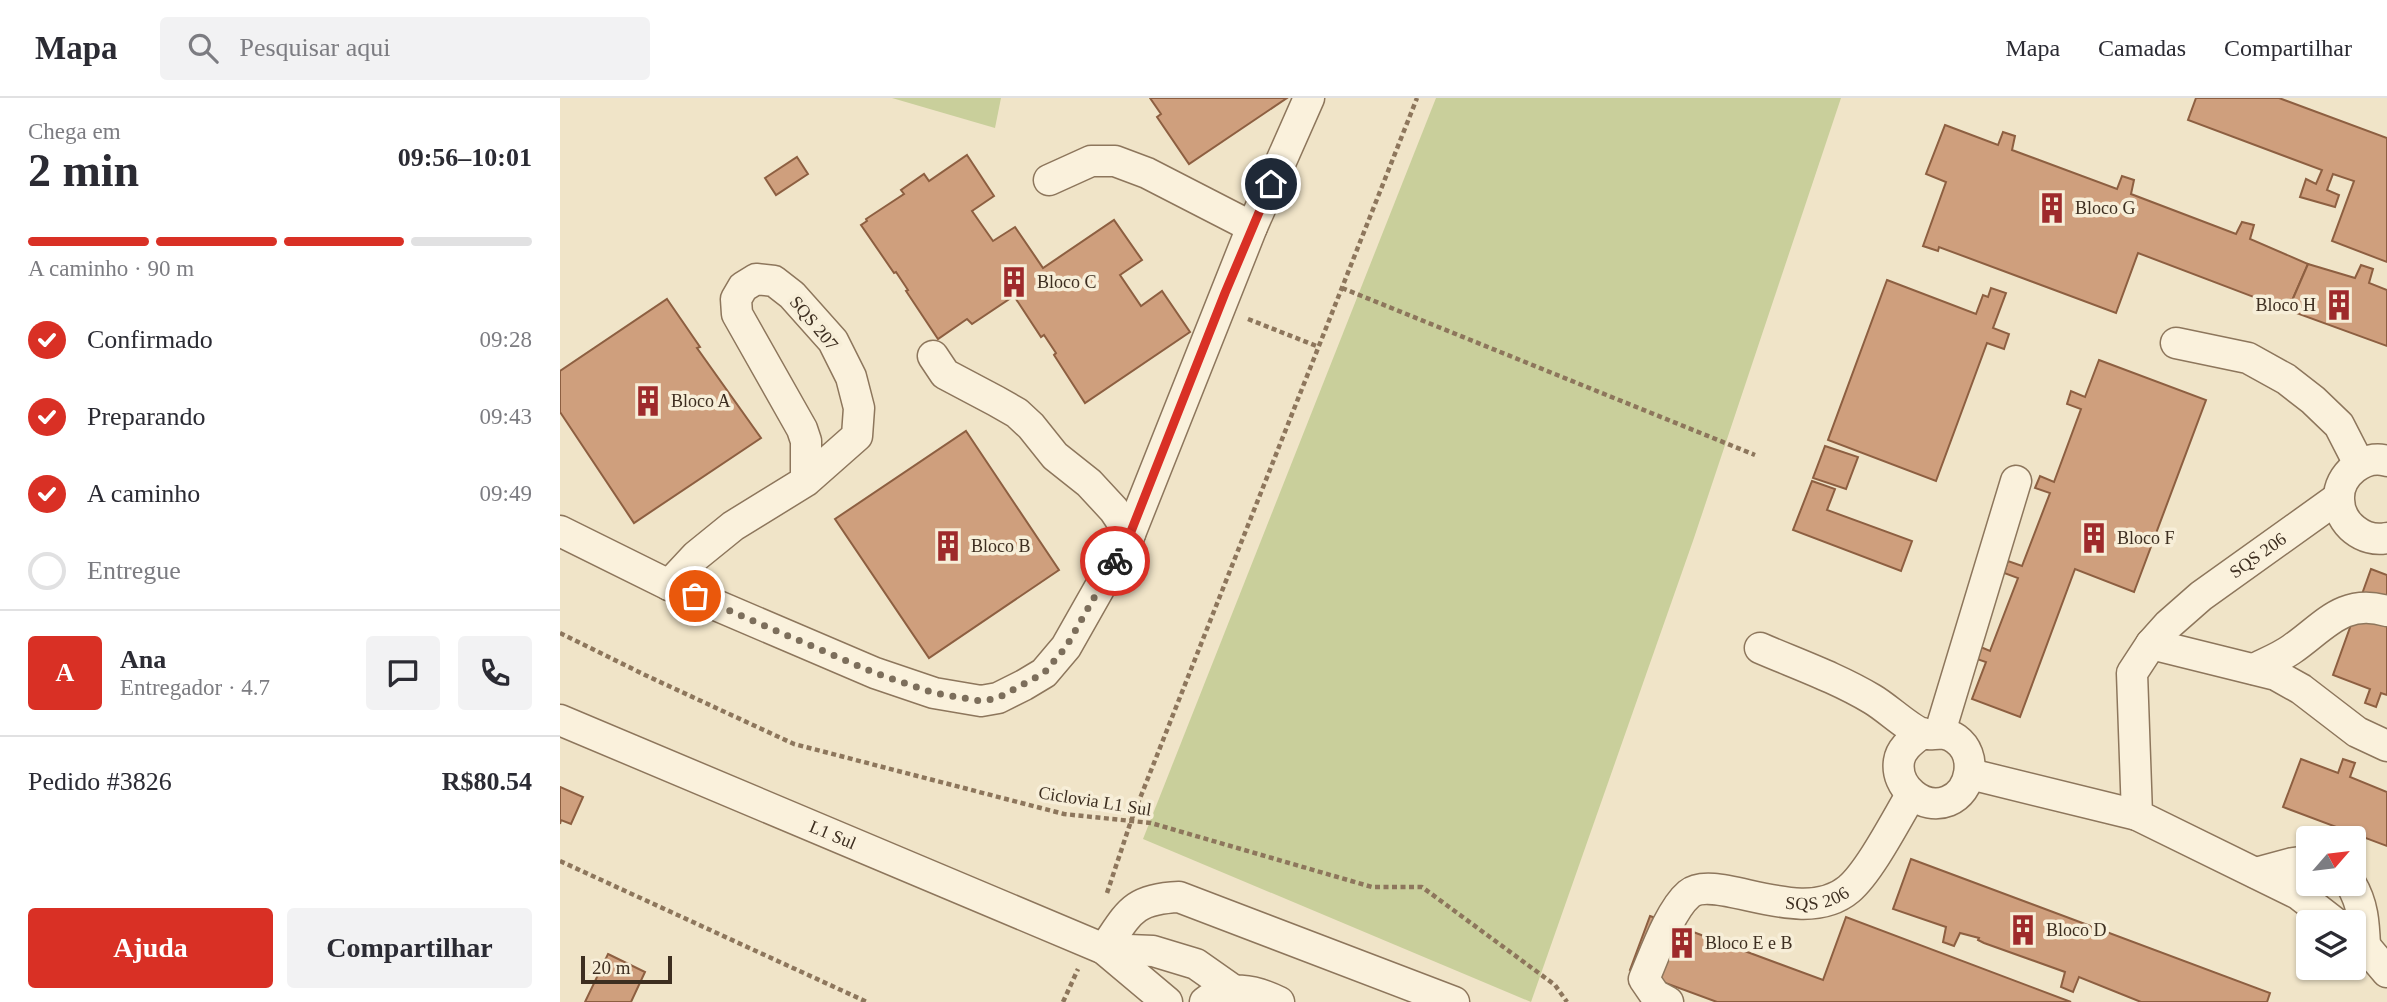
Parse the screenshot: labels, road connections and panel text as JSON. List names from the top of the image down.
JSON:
{
  "streets": {
    "street": ["SQS 207", "SQS 206", "L1 Sul"],
    "path": ["Ciclovia L1 Sul"]
  },
  "places": {
    "building": [
      "Bloco G",
      "Bloco C",
      "Bloco H",
      "Bloco A",
      "Bloco F",
      "Bloco B",
      "Bloco D",
      "Bloco E e B"
    ]
  },
  "scale_bar": "20 m",
  "north": "top right",
  "page": {
    "header": "Mapa",
    "search": "Pesquisar aqui",
    "nav": ["Mapa", "Camadas", "Compartilhar"],
    "heading": ["2 min", "Chega em", "09:56–10:01"],
    "panel": [
      "Ana",
      "Entregador · 4.7",
      "Pedido #3826",
      "R$80.54"
    ],
    "bar": "A caminho · 90 m",
    "list": [
      ["Confirmado", "09:28"],
      ["Preparando", "09:43"],
      ["A caminho", "09:49"],
      "Entregue"
    ],
    "round": "A",
    "buttons": ["Ajuda", "Compartilhar"],
    "scale": "20 m"
  }
}
